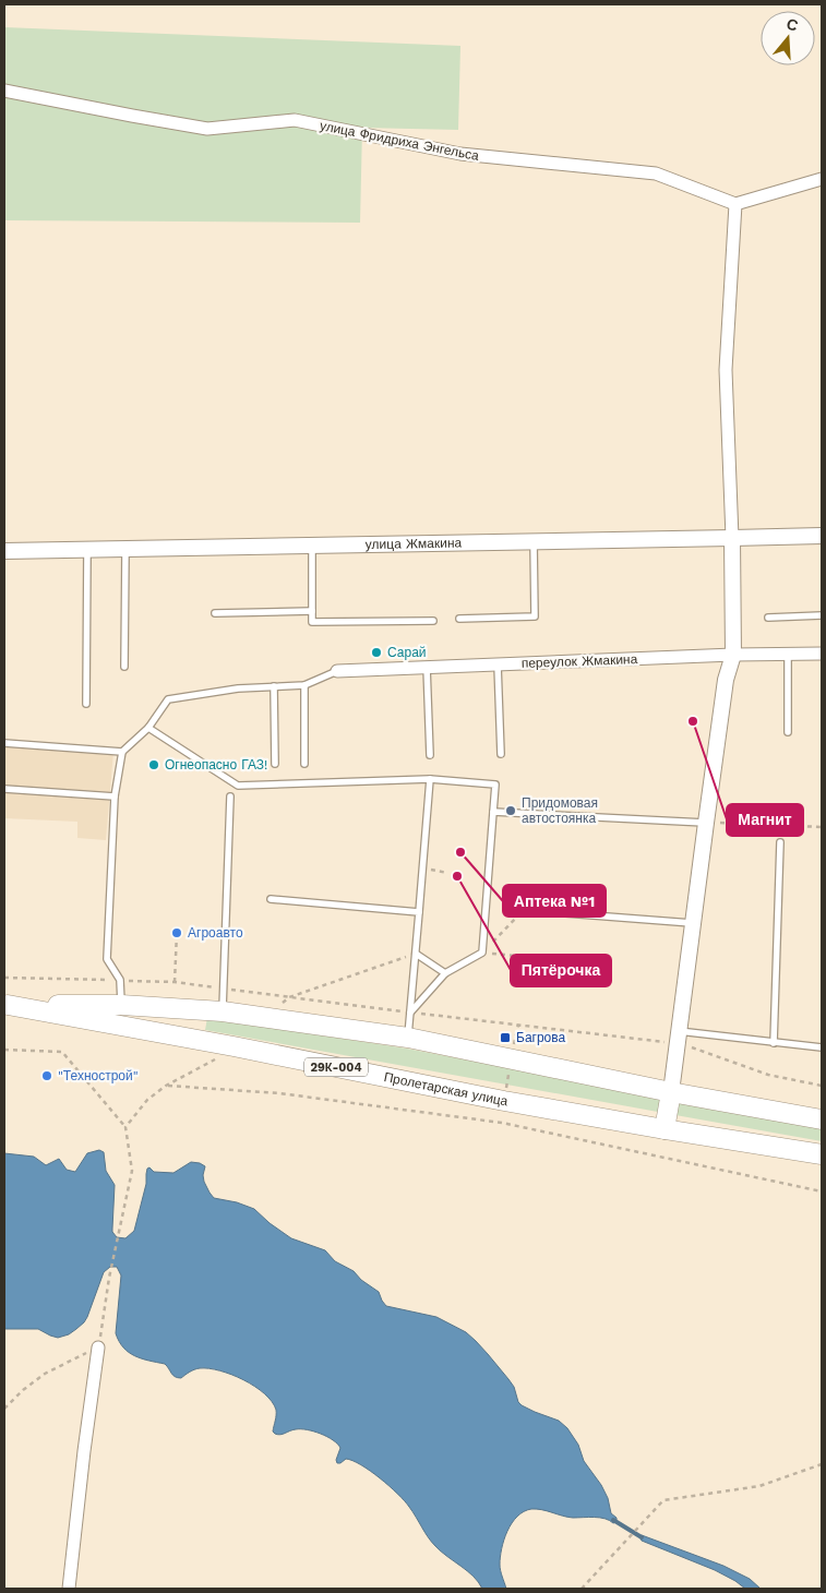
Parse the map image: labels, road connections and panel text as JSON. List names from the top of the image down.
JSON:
{
  "streets": {
    "main road": ["29К-004", "Пролетарская улица"],
    "street": ["улица Фридриха Энгельса", "улица Жмакина", "переулок Жмакина"]
  },
  "places": {
    "other": [
      "Сарай",
      "Магнит",
      "Огнеопасно ГАЗ!",
      "Придомовая автостоянка",
      "Аптека №1",
      "Пятёрочка",
      "Агроавто",
      "\"Технострой\""
    ],
    "transit": ["Багрова"]
  },
  "north": "top"
}
